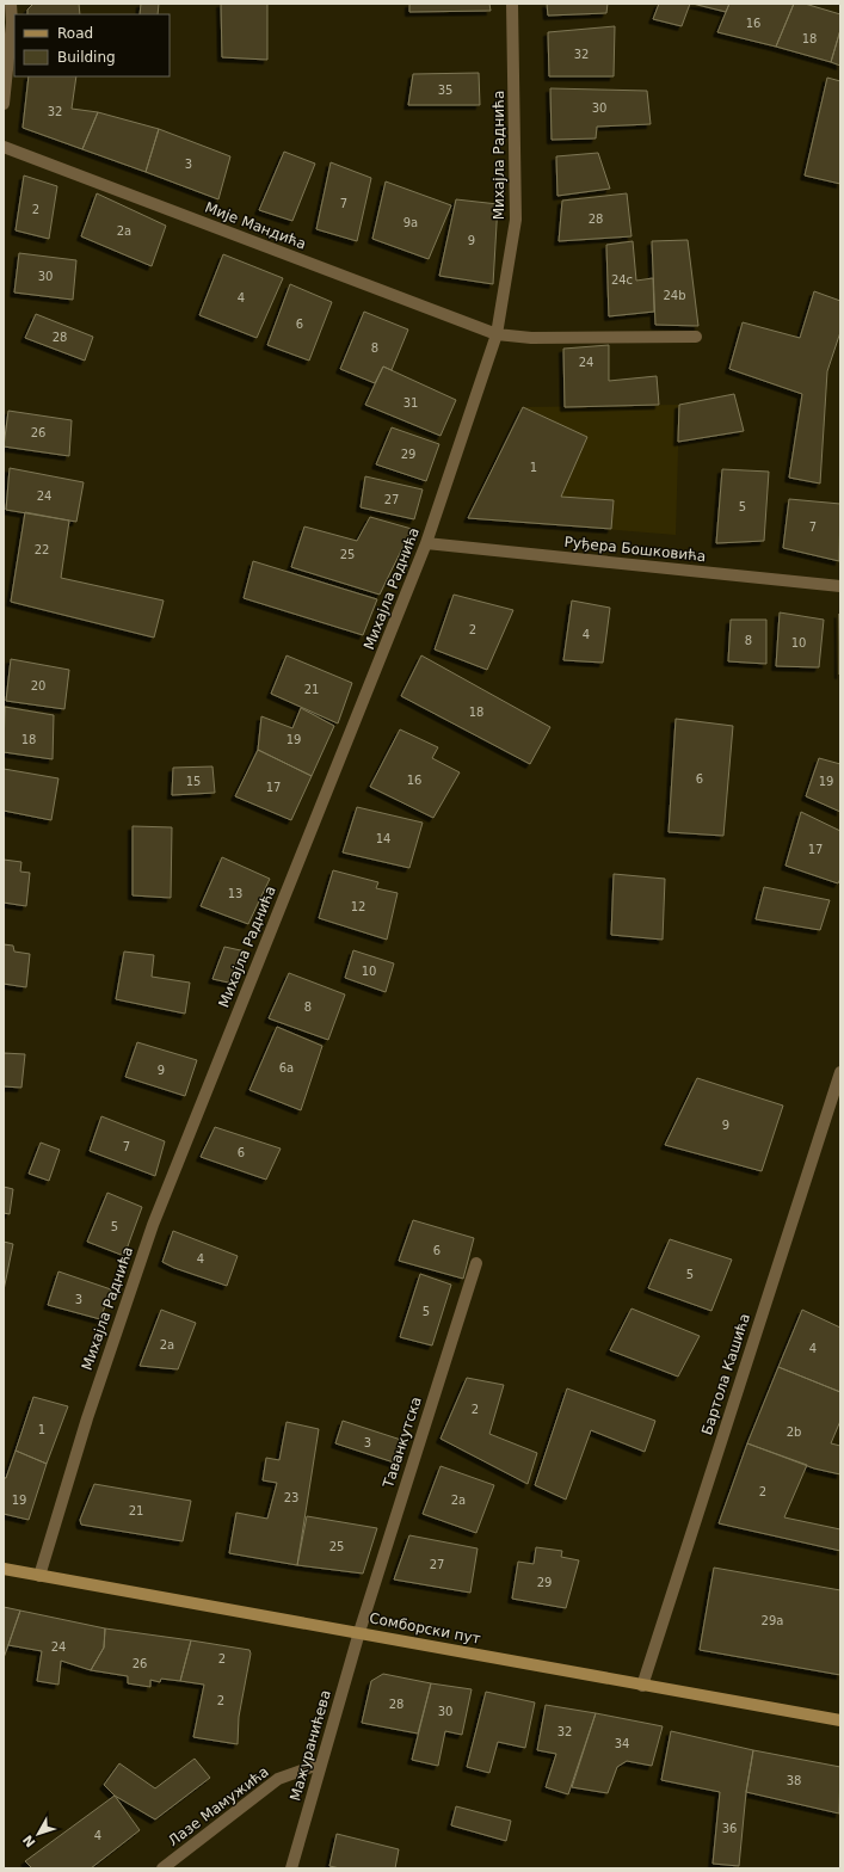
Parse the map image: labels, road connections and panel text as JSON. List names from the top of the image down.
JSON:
{
  "streets": {
    "main road": ["Сомборски пут"],
    "street": [
      "Михајла Раднића",
      "Мије Мандића",
      "Руђера Бошковића",
      "Бартола Кашића",
      "Таванкутска",
      "Мажуранићева",
      "Лазе Мамужића"
    ]
  },
  "crossings": [
    ["Михајла Раднића", "Мије Мандића"],
    ["Михајла Раднића", "Руђера Бошковића"],
    ["Михајла Раднића", "Сомборски пут"],
    ["Бартола Кашића", "Сомборски пут"],
    ["Таванкутска", "Сомборски пут"],
    ["Таванкутска", "Мажуранићева"],
    ["Сомборски пут", "Мажуранићева"],
    ["Мажуранићева", "Лазе Мамужића"]
  ],
  "house_numbers": [
    "16",
    "18",
    "32",
    "35",
    "30",
    "32",
    "3",
    "7",
    "2",
    "28",
    "9a",
    "2a",
    "9",
    "30",
    "24c",
    "24b",
    "4",
    "6",
    "28",
    "8",
    "24",
    "31",
    "26",
    "29",
    "1",
    "24",
    "27",
    "5",
    "7",
    "22",
    "25",
    "2",
    "4",
    "8",
    "10",
    "20",
    "21",
    "18",
    "18",
    "19",
    "6",
    "16",
    "15",
    "19",
    "17",
    "14",
    "17",
    "13",
    "12",
    "10",
    "8",
    "6a",
    "9",
    "9",
    "7",
    "6",
    "5",
    "6",
    "4",
    "5",
    "3",
    "5",
    "2a",
    "4",
    "2",
    "1",
    "2b",
    "3",
    "2",
    "23",
    "19",
    "2a",
    "21",
    "25",
    "27",
    "29",
    "29a",
    "24",
    "2",
    "26",
    "2",
    "28",
    "30",
    "32",
    "34",
    "38",
    "36",
    "4"
  ],
  "legend": ["Road", "Building"],
  "north": "bottom left"
}
